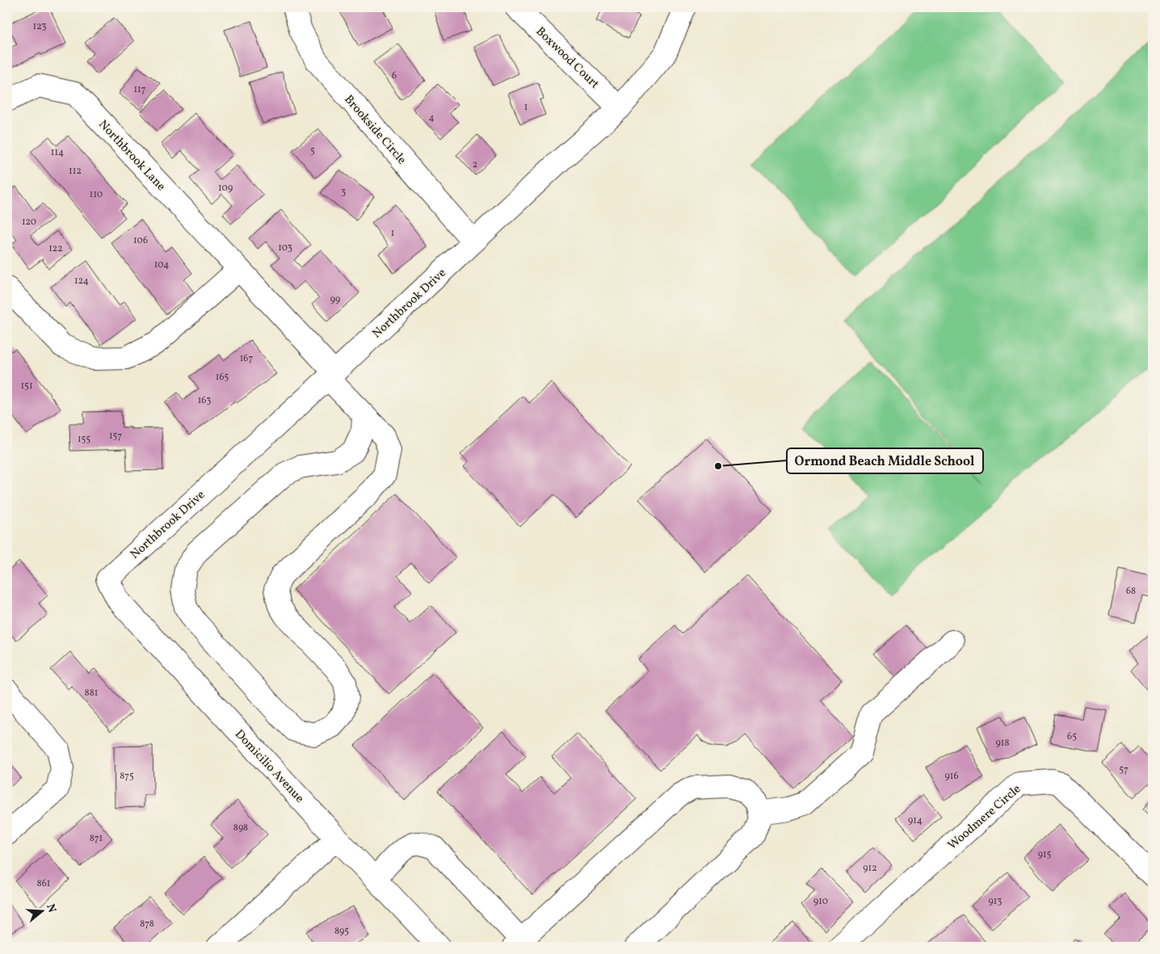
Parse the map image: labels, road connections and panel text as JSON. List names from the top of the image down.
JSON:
{
  "streets": {
    "street": [
      "Boxwood Court",
      "Brookside Circle",
      "Northbrook Lane",
      "Northbrook Drive",
      "Domicilio Avenue",
      "Woodmere Circle"
    ]
  },
  "crossings": [
    ["Boxwood Court", "Northbrook Drive"],
    ["Brookside Circle", "Northbrook Drive"],
    ["Northbrook Lane", "Northbrook Drive"],
    ["Northbrook Drive", "Domicilio Avenue"]
  ],
  "places": ["Ormond Beach Middle School"],
  "house_numbers": [
    "123",
    "6",
    "117",
    "1",
    "4",
    "5",
    "114",
    "2",
    "112",
    "109",
    "3",
    "110",
    "120",
    "1",
    "106",
    "103",
    "122",
    "104",
    "124",
    "99",
    "167",
    "165",
    "151",
    "163",
    "157",
    "155",
    "68",
    "881",
    "65",
    "918",
    "57",
    "875",
    "916",
    "914",
    "898",
    "871",
    "915",
    "912",
    "861",
    "910",
    "913",
    "878",
    "895"
  ],
  "north": "right"
}
